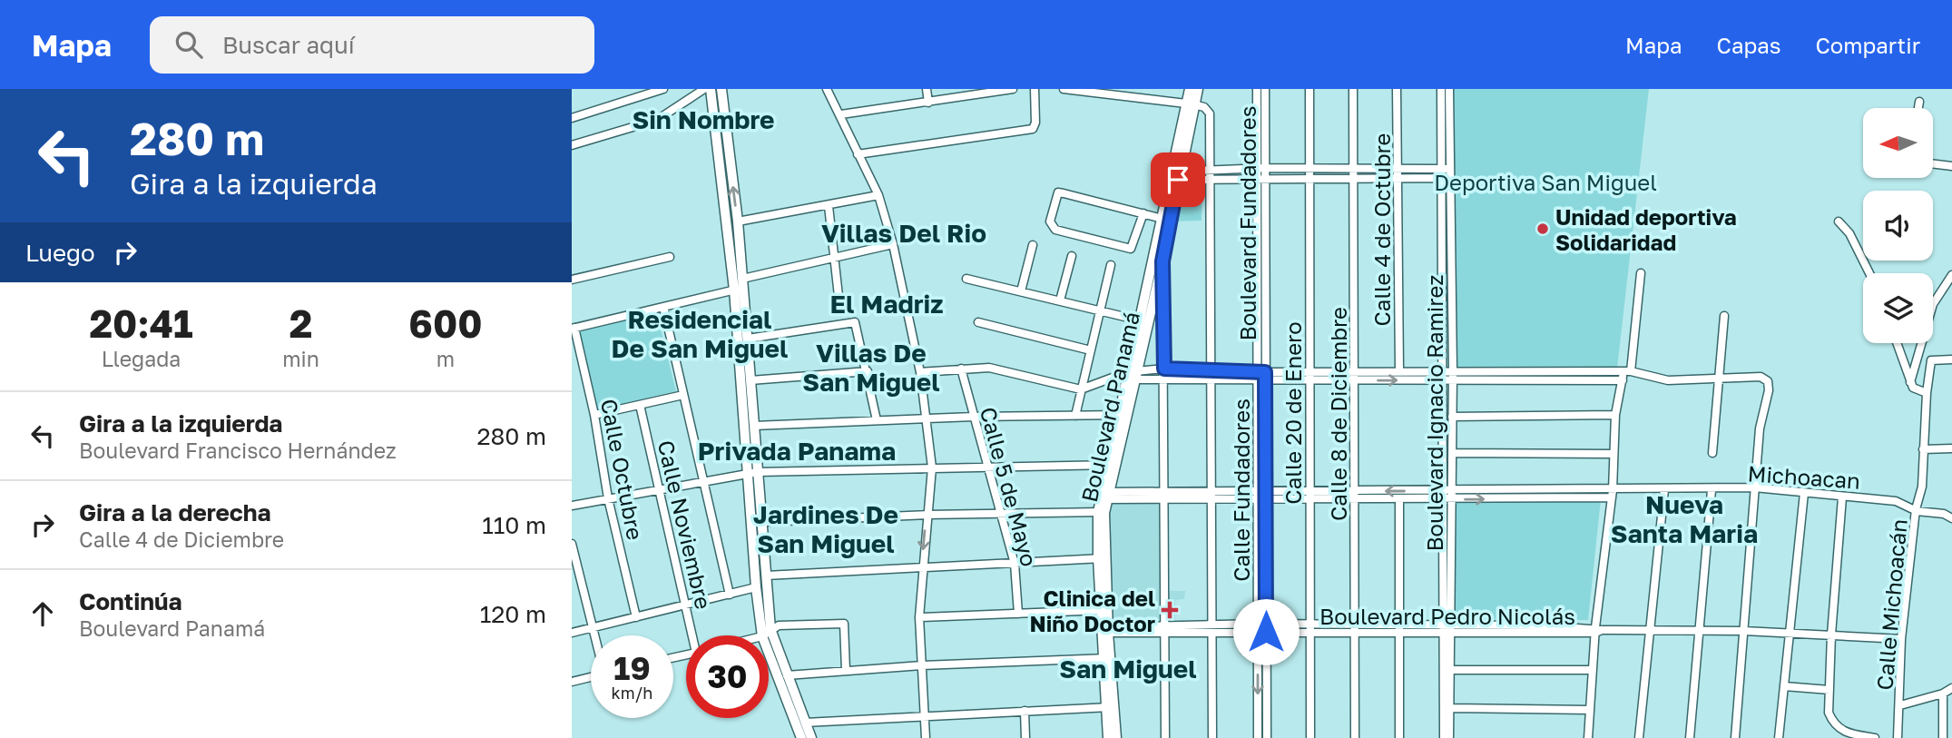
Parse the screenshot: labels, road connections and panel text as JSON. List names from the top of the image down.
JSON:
{
  "streets": {
    "street": [
      "Boulevard Fundadores",
      "Calle 4 de Octubre",
      "Boulevard Panamá",
      "Calle 20 de Enero",
      "Boulevard Ignacio Ramirez",
      "Calle 8 de Diciembre",
      "Calle Octubre",
      "Michoacan",
      "Calle 5 de Mayo",
      "Calle Fundadores",
      "Calle Noviembre",
      "Calle Michoacán",
      "Boulevard Pedro Nicolás"
    ]
  },
  "crossings": [
    ["Boulevard Fundadores", "Calle Fundadores"],
    ["Calle 20 de Enero", "Boulevard Pedro Nicolás"],
    ["Boulevard Ignacio Ramirez", "Michoacan"],
    ["Boulevard Ignacio Ramirez", "Boulevard Pedro Nicolás"],
    ["Calle 8 de Diciembre", "Boulevard Pedro Nicolás"],
    ["Michoacan", "Calle Michoacán"],
    ["Calle Fundadores", "Boulevard Pedro Nicolás"],
    ["Calle Michoacán", "Boulevard Pedro Nicolás"]
  ],
  "districts": [
    "Sin Nombre",
    "Villas Del Rio",
    "El Madriz",
    "Residencial De San Miguel",
    "Villas De San Miguel",
    "Privada Panama",
    "Nueva Santa Maria",
    "Jardines De San Miguel",
    "San Miguel"
  ],
  "parks": ["Deportiva San Miguel"],
  "places": {
    "other": ["Unidad deportiva Solidaridad"],
    "health": ["Clinica del Niño Doctor"]
  },
  "north": "left",
  "page": {
    "header": "Mapa",
    "search": "Buscar aquí",
    "nav": ["Mapa", "Capas", "Compartir"],
    "turn": ["280 m", "Gira a la izquierda"],
    "then": "Luego",
    "eta": [
      "20:41",
      "Llegada",
      "2",
      "min",
      "600",
      "m"
    ],
    "list": [
      {
        "name": "Gira a la izquierda",
        "note": "Boulevard Francisco Hernández",
        "value": "280 m"
      },
      {
        "name": "Gira a la derecha",
        "note": "Calle 4 de Diciembre",
        "value": "110 m"
      },
      {
        "name": "Continúa",
        "note": "Boulevard Panamá",
        "value": "120 m"
      }
    ],
    "speed": "19 km/h",
    "limit": "30"
  }
}
